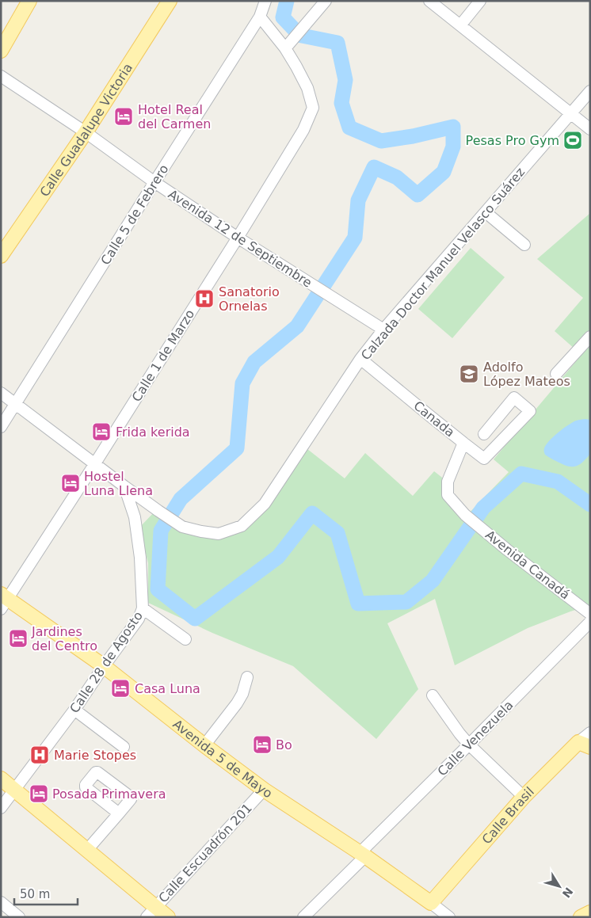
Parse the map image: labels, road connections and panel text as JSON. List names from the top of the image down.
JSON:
{
  "streets": {
    "main road": ["Calle Guadalupe Victoria", "Avenida 5 de Mayo", "Calle Brasil"],
    "street": [
      "Calle 5 de Febrero",
      "Avenida 12 de Septiembre",
      "Calzada Doctor Manuel Velasco Suárez",
      "Calle 1 de Marzo",
      "Canada",
      "Avenida Canadá",
      "Calle 28 de Agosto",
      "Calle Venezuela",
      "Calle Escuadrón 201"
    ]
  },
  "crossings": [
    ["Calle Guadalupe Victoria", "Avenida 12 de Septiembre"],
    ["Calle 5 de Febrero", "Avenida 12 de Septiembre"],
    ["Calle 5 de Febrero", "Calle 1 de Marzo"],
    ["Avenida 12 de Septiembre", "Calzada Doctor Manuel Velasco Suárez"],
    ["Avenida 12 de Septiembre", "Calle 1 de Marzo"],
    ["Calzada Doctor Manuel Velasco Suárez", "Canada"],
    ["Calzada Doctor Manuel Velasco Suárez", "Calle 28 de Agosto"],
    ["Calle 1 de Marzo", "Avenida 5 de Mayo"],
    ["Canada", "Avenida Canadá"],
    ["Calle 28 de Agosto", "Avenida 5 de Mayo"],
    ["Calle Venezuela", "Avenida 5 de Mayo"],
    ["Avenida 5 de Mayo", "Calle Brasil"],
    ["Avenida 5 de Mayo", "Calle Escuadrón 201"]
  ],
  "places": {
    "hotel": [
      "Hotel Real del Carmen",
      "Frida kerida",
      "Hostel Luna Llena",
      "Jardines del Centro",
      "Casa Luna",
      "Bo",
      "Posada Primavera"
    ],
    "sports": ["Pesas Pro Gym"],
    "hospital": ["Sanatorio Ornelas", "Marie Stopes"],
    "school or university": ["Adolfo López Mateos"]
  },
  "scale_bar": "50 m",
  "north": "bottom right"
}
